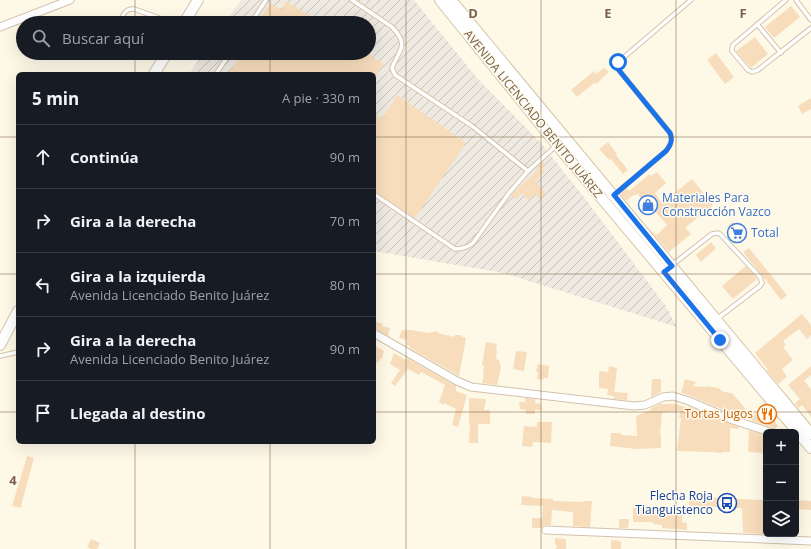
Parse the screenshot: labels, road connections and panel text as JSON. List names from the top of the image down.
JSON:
{
  "streets": {
    "main road": ["AVENIDA LICENCIADO BENITO JUÁREZ"]
  },
  "places": {
    "shop": ["Materiales Para Construcción Vazco"],
    "supermarket": ["Total"],
    "restaurant": ["Tortas Jugos"],
    "bus stop": ["Flecha Roja Tianguistenco"]
  },
  "page": {
    "search": "Buscar aquí",
    "heading": ["5 min", "A pie · 330 m"],
    "list": [
      ["Continúa", "90 m"],
      ["Gira a la derecha", "70 m"],
      ["Gira a la izquierda", "Avenida Licenciado Benito Juárez", "80 m"],
      ["Gira a la derecha", "Avenida Licenciado Benito Juárez", "90 m"],
      "Llegada al destino"
    ],
    "map_buttons": ["+", "−"]
  },
  "grid": {
    "columns": ["D", "E", "F"],
    "rows": ["4"]
  }
}
